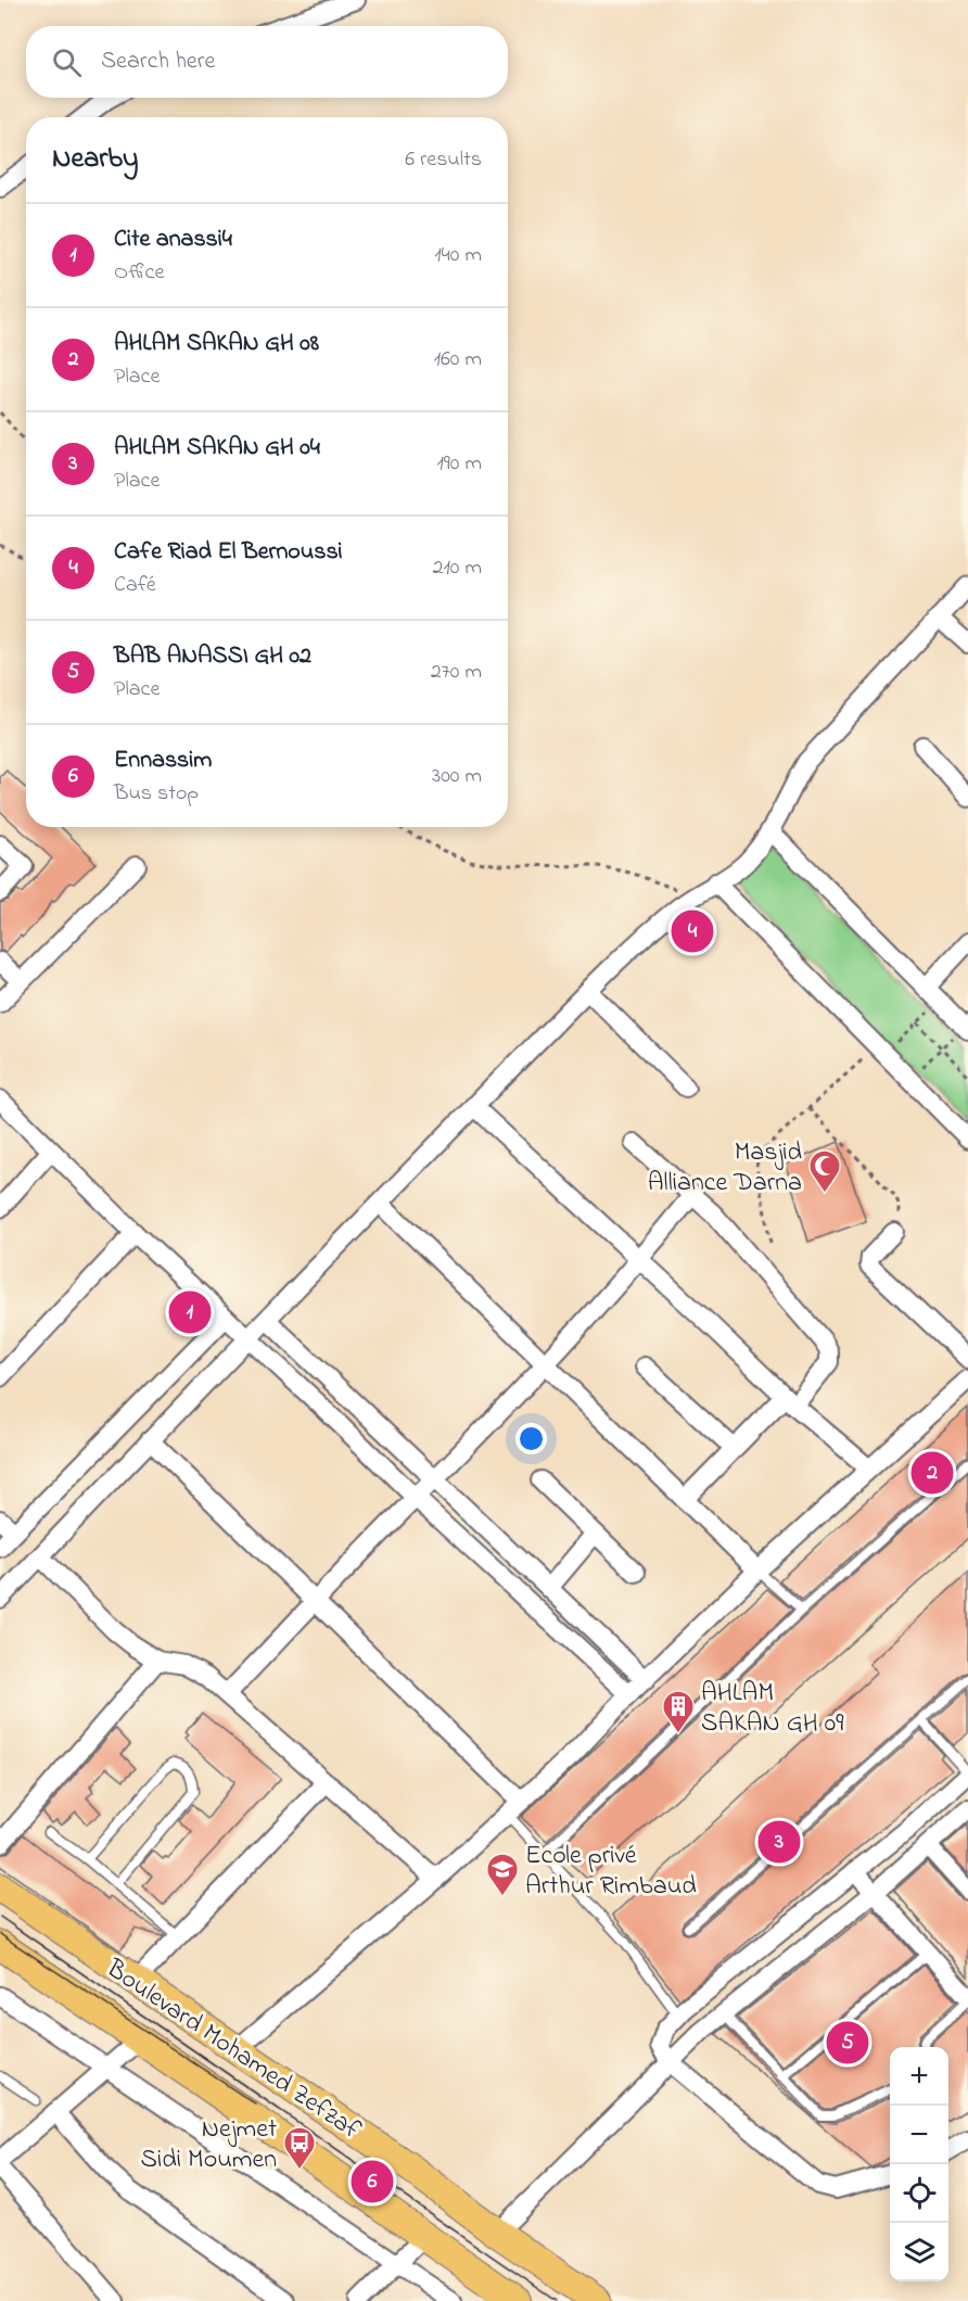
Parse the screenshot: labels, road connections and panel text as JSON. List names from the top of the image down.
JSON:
{
  "streets": {
    "main road": ["Boulevard Mohamed Zefzaf"]
  },
  "places": {
    "mosque": ["Masjid Alliance Darna"],
    "building": ["AHLAM SAKAN GH 09"],
    "school or university": ["Ecole privé Arthur Rimbaud"],
    "bus stop": ["Nejmet Sidi Moumen"]
  },
  "page": {
    "search": "Search here",
    "heading": ["Nearby", "6 results"],
    "list": [
      {
        "mark": "1",
        "name": "Cite anassi4",
        "note": "Office",
        "value": "140 m"
      },
      {
        "mark": "2",
        "name": "AHLAM SAKAN GH 08",
        "note": "Place",
        "value": "160 m"
      },
      {
        "mark": "3",
        "name": "AHLAM SAKAN GH 04",
        "note": "Place",
        "value": "190 m"
      },
      {
        "mark": "4",
        "name": "Cafe Riad El Bernoussi",
        "note": "Café",
        "value": "210 m"
      },
      {
        "mark": "5",
        "name": "BAB ANASSI GH 02",
        "note": "Place",
        "value": "270 m"
      },
      {
        "mark": "6",
        "name": "Ennassim",
        "note": "Bus stop",
        "value": "300 m"
      }
    ],
    "pins": [
      "4",
      "1",
      "2",
      "3",
      "5",
      "6"
    ],
    "map_buttons": ["+", "−"]
  }
}
